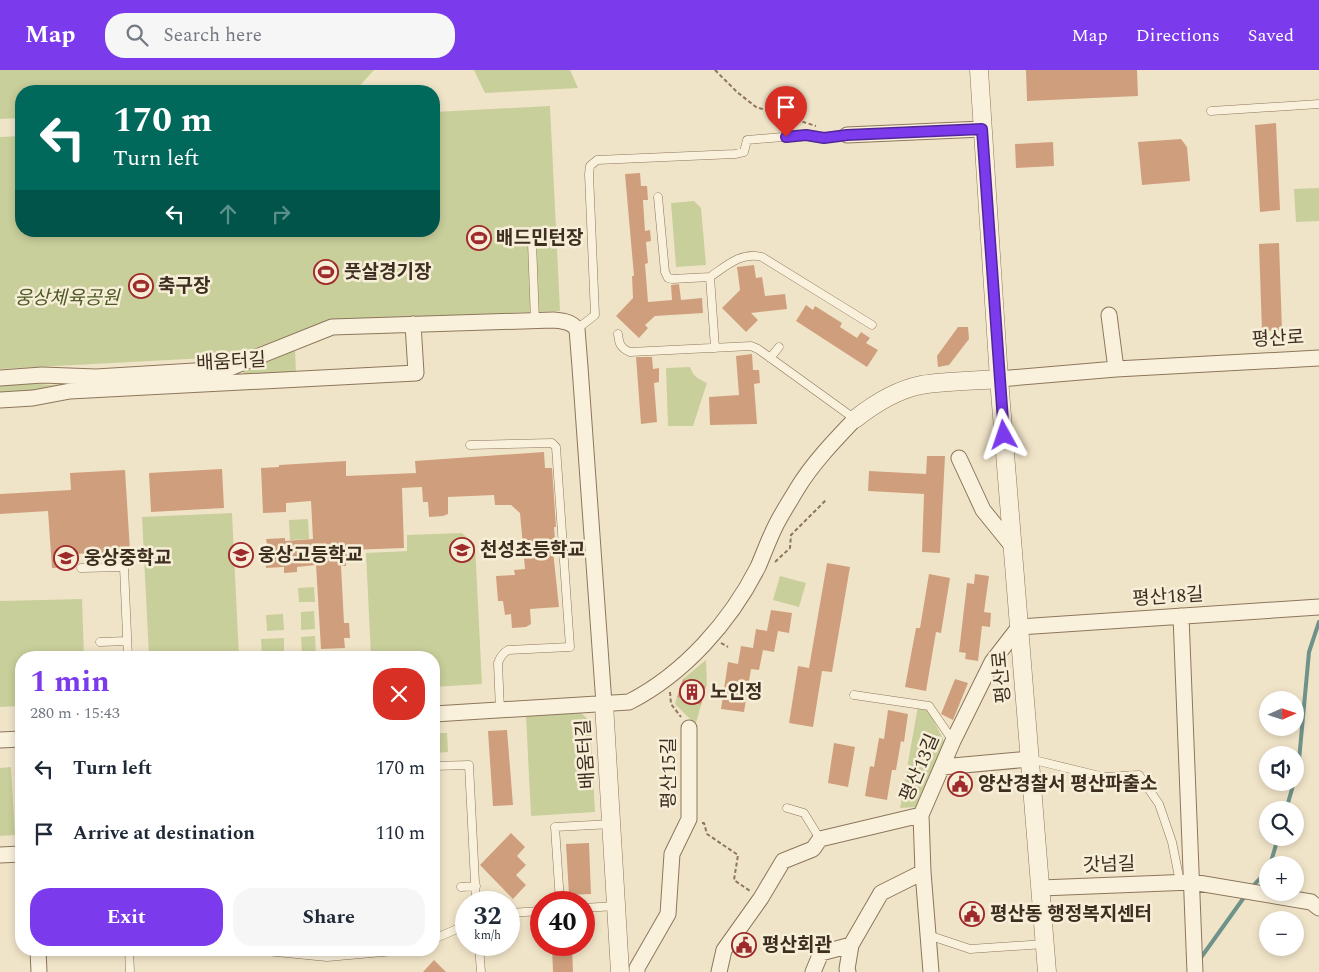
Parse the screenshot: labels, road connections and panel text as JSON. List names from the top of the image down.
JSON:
{
  "streets": {
    "street": [
      "평산로",
      "배움터길",
      "평산18길",
      "평산13길",
      "평산15길",
      "갓넘길"
    ]
  },
  "crossings": [
    ["평산로", "배움터길"],
    ["평산로", "평산18길"],
    ["평산로", "평산13길"],
    ["평산로", "갓넘길"],
    ["평산18길", "평산13길"]
  ],
  "parks": ["웅상체육공원"],
  "places": {
    "sports": ["배드민턴장", "풋살경기장", "축구장"],
    "school or university": ["천성초등학교", "웅상고등학교", "웅상중학교"],
    "building": ["노인정"],
    "public building": ["양산경찰서 평산파출소", "평산동 행정복지센터", "평산회관"]
  },
  "north": "right",
  "page": {
    "header": "Map",
    "search": "Search here",
    "nav": ["Map", "Directions", "Saved"],
    "turn": ["170 m", "Turn left"],
    "heading": ["1 min", "280 m · 15:43"],
    "map_buttons": ["+", "−"],
    "list": [
      {
        "name": "Turn left",
        "value": "170 m"
      },
      {
        "name": "Arrive at destination",
        "value": "110 m"
      }
    ],
    "buttons": ["Exit", "Share"],
    "speed": "32 km/h",
    "limit": "40"
  }
}
